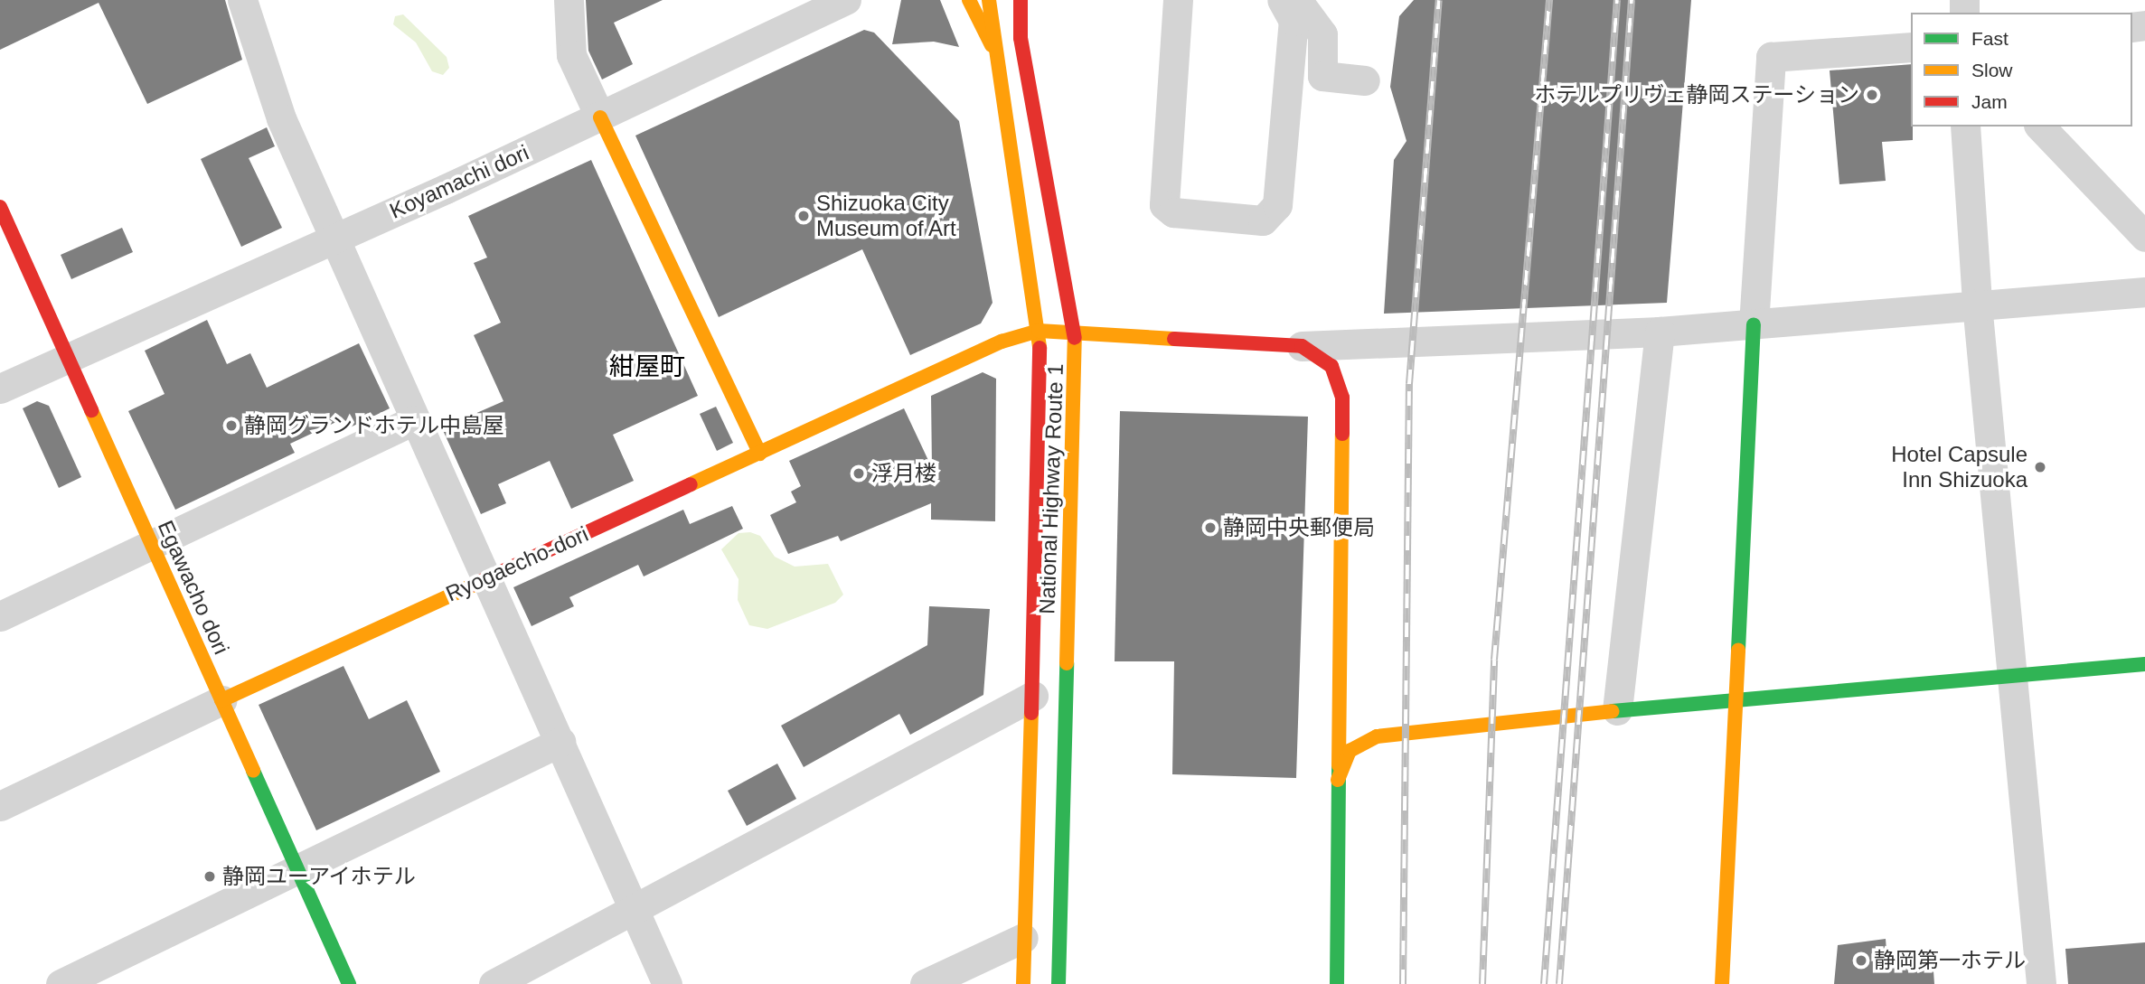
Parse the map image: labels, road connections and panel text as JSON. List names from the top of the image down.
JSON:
{
  "streets": {
    "main road": ["National Highway Route 1", "Ryogaecho-dori", "Egawacho dori"],
    "street": ["Koyamachi dori"]
  },
  "crossings": [
    ["Koyamachi dori", "Egawacho dori"],
    ["National Highway Route 1", "Ryogaecho-dori"],
    ["Ryogaecho-dori", "Egawacho dori"]
  ],
  "districts": ["紺屋町"],
  "places": [
    "ホテルプリヴェ静岡ステーション",
    "Shizuoka City Museum of Art",
    "静岡グランドホテル中島屋",
    "Hotel Capsule Inn Shizuoka",
    "浮月楼",
    "静岡中央郵便局",
    "静岡ユーアイホテル",
    "静岡第一ホテル"
  ],
  "legend": ["Fast", "Slow", "Jam"]
}
